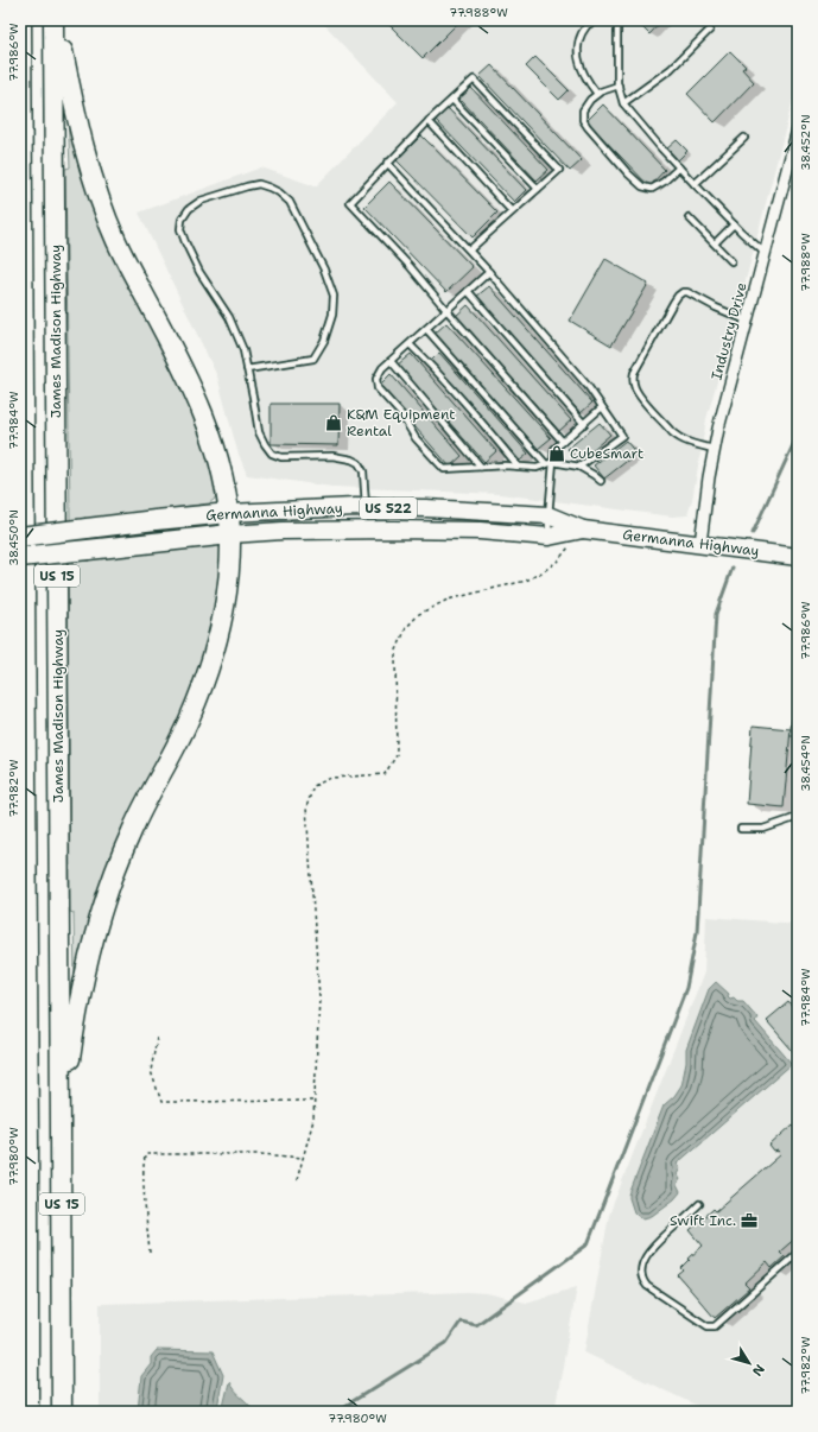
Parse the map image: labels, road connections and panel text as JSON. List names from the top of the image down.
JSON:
{
  "streets": {
    "highway": [
      "James Madison Highway",
      "US 522",
      "Germanna Highway",
      "US 15"
    ],
    "street": ["Industry Drive"]
  },
  "crossings": [
    ["Industry Drive", "Germanna Highway"]
  ],
  "places": {
    "shop": ["K&M Equipment Rental", "CubeSmart"],
    "office": ["Swift Inc."]
  },
  "north": "bottom right",
  "coordinates": [
    "77.988°W",
    "77.986°W",
    "38.452°N",
    "77.984°W",
    "38.450°N",
    "38.454°N",
    "77.982°W",
    "77.980°W"
  ]
}
